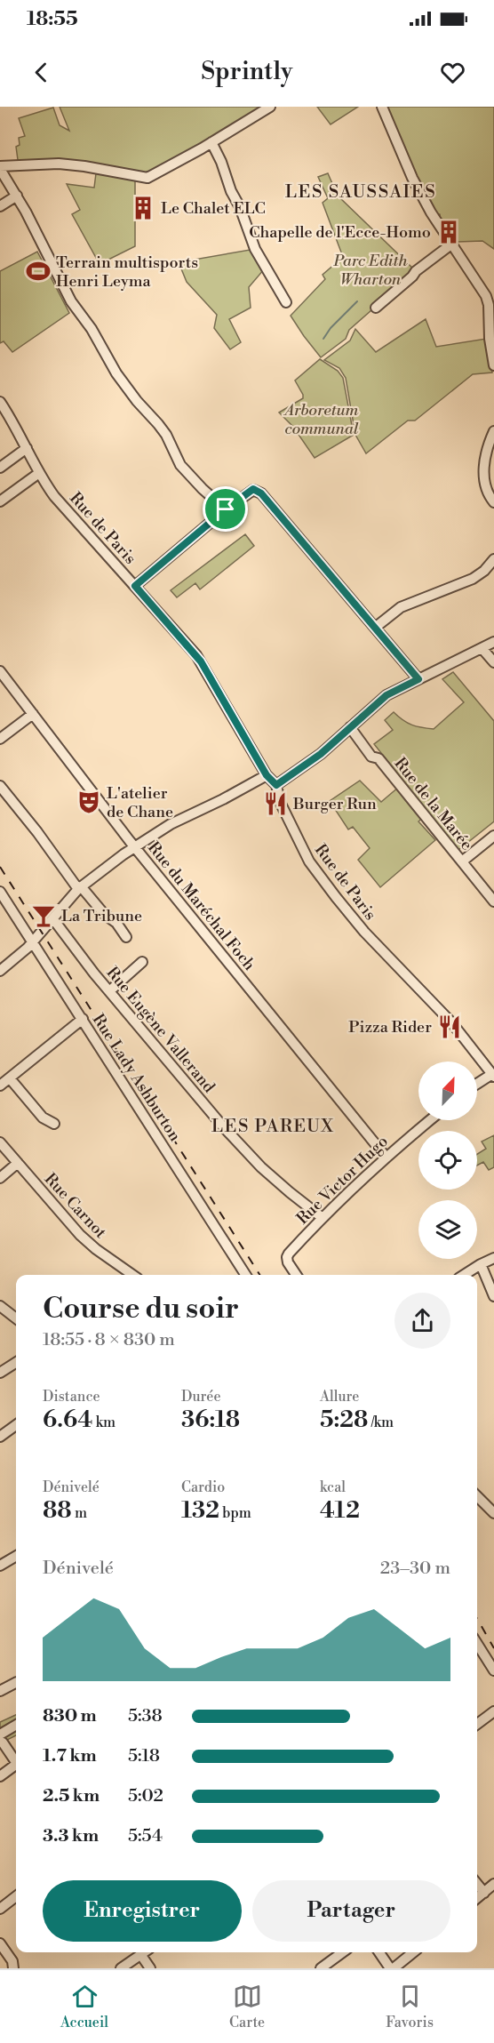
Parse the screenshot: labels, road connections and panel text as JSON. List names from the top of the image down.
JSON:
{
  "streets": {
    "street": [
      "Rue de Paris",
      "Rue de la Marée",
      "Rue du Maréchal Foch",
      "Rue Eugène Vallerand",
      "Rue Lady Ashburton",
      "Rue Victor Hugo",
      "Rue Carnot"
    ]
  },
  "crossings": [
    ["Rue du Maréchal Foch", "Rue Victor Hugo"],
    ["Rue Eugène Vallerand", "Rue Victor Hugo"]
  ],
  "districts": ["LES SAUSSAIES", "LES PAREUX"],
  "parks": ["Parc Edith Wharton", "Arboretum communal"],
  "places": {
    "building": ["Le Chalet ELC", "Chapelle de l'Ecce-Homo"],
    "sports": ["Terrain multisports Henri Leyma"],
    "theatre": ["L'atelier de Chane"],
    "restaurant": ["Burger Run", "Pizza Rider"],
    "bar": ["La Tribune"]
  },
  "north": "top right",
  "page": {
    "status": "18:55",
    "header": "Sprintly",
    "heading": ["Course du soir", "18:55 · 8 × 830 m"],
    "stats": [
      ["Distance", "6.64 km"],
      ["Durée", "36:18"],
      ["Allure", "5:28 /km"],
      ["Dénivelé", "88 m"],
      ["Cardio", "132 bpm"],
      ["kcal", "412"]
    ],
    "chart": ["Dénivelé", "23–30 m"],
    "list": [
      {
        "name": "830 m",
        "note": "5:38"
      },
      {
        "name": "1.7 km",
        "note": "5:18"
      },
      {
        "name": "2.5 km",
        "note": "5:02"
      },
      {
        "name": "3.3 km",
        "note": "5:54"
      }
    ],
    "buttons": ["Enregistrer", "Partager"],
    "tabs": ["Accueil", "Carte", "Favoris"]
  }
}
